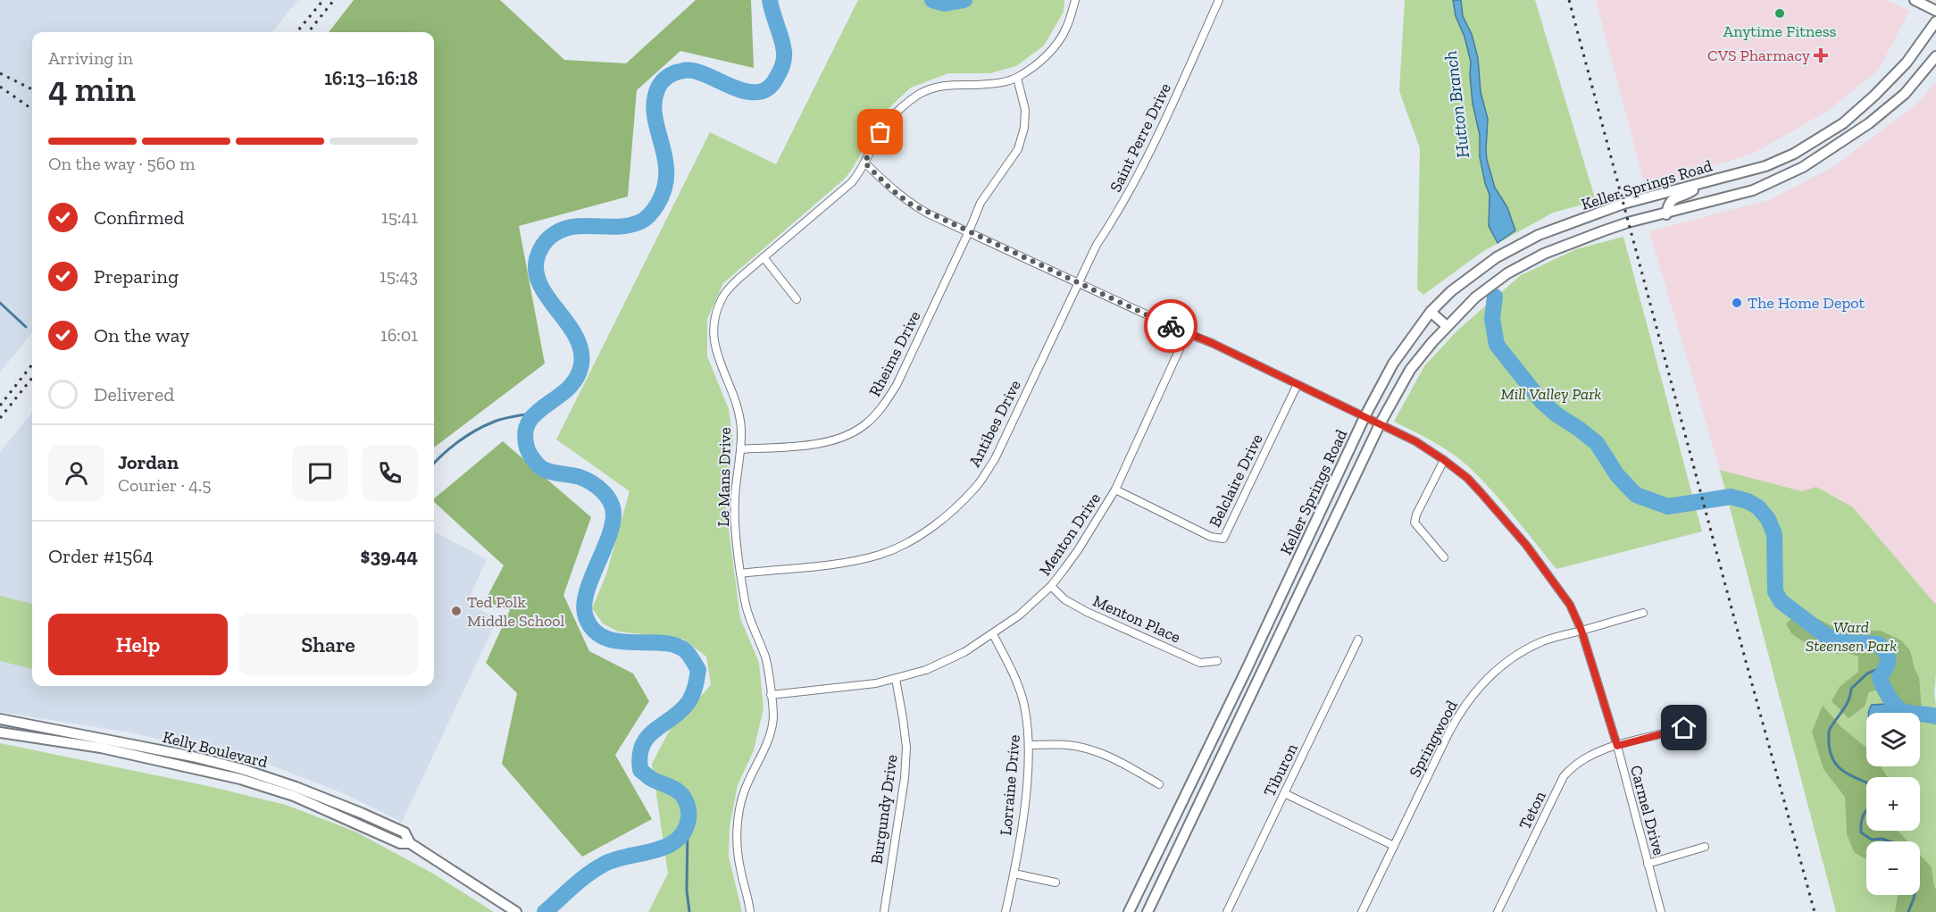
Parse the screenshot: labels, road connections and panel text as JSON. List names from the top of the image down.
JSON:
{
  "streets": {
    "main road": ["Keller Springs Road", "Kelly Boulevard"],
    "street": [
      "Saint Perre Drive",
      "Rheims Drive",
      "Antibes Drive",
      "Le Mans Drive",
      "Belclaire Drive",
      "Menton Drive",
      "Menton Place",
      "Springwood",
      "Tiburon",
      "Lorraine Drive",
      "Burgundy Drive",
      "Teton",
      "Carmel Drive"
    ]
  },
  "crossings": [
    ["Saint Perre Drive", "Antibes Drive"],
    ["Saint Perre Drive", "Carmel Drive"],
    ["Keller Springs Road", "Carmel Drive"],
    ["Rheims Drive", "Le Mans Drive"],
    ["Rheims Drive", "Carmel Drive"],
    ["Antibes Drive", "Le Mans Drive"],
    ["Antibes Drive", "Carmel Drive"],
    ["Le Mans Drive", "Menton Drive"],
    ["Le Mans Drive", "Carmel Drive"],
    ["Belclaire Drive", "Menton Drive"],
    ["Belclaire Drive", "Carmel Drive"],
    ["Menton Drive", "Menton Place"],
    ["Menton Drive", "Lorraine Drive"],
    ["Menton Drive", "Burgundy Drive"],
    ["Menton Drive", "Carmel Drive"],
    ["Springwood", "Carmel Drive"],
    ["Teton", "Carmel Drive"]
  ],
  "water": ["Hutton Branch"],
  "parks": ["Mill Valley Park", "Ward Steensen Park"],
  "places": {
    "other": ["Anytime Fitness", "The Home Depot", "Ted Polk Middle School"],
    "health": ["CVS Pharmacy"]
  },
  "page": {
    "heading": ["4 min", "Arriving in", "16:13–16:18"],
    "panel": [
      "Jordan",
      "Courier · 4.5",
      "Order #1564",
      "$39.44"
    ],
    "bar": "On the way · 560 m",
    "list": [
      ["Confirmed", "15:41"],
      ["Preparing", "15:43"],
      ["On the way", "16:01"],
      "Delivered"
    ],
    "buttons": ["Help", "Share"],
    "map_buttons": ["+", "−"]
  }
}
